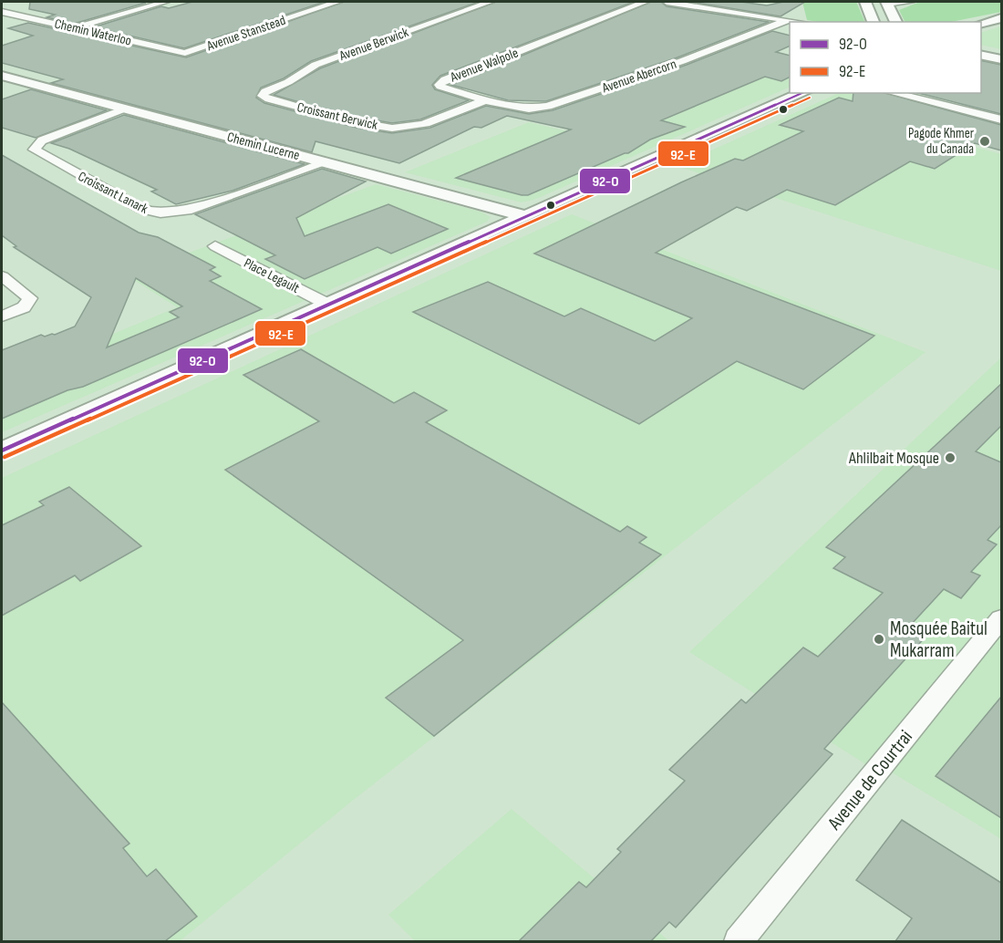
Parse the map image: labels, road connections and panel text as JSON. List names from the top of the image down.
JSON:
{
  "streets": {
    "main road": ["Chemin Lucerne"],
    "street": [
      "Chemin Waterloo",
      "Avenue Stanstead",
      "Avenue Berwick",
      "Avenue Walpole",
      "Avenue Abercorn",
      "Croissant Berwick",
      "Croissant Lanark",
      "Place Legault",
      "Avenue de Courtrai"
    ]
  },
  "crossings": [
    ["Chemin Waterloo", "Avenue Stanstead"],
    ["Avenue Berwick", "Croissant Berwick"],
    ["Avenue Walpole", "Avenue Abercorn"],
    ["Avenue Walpole", "Croissant Berwick"],
    ["Avenue Abercorn", "Croissant Berwick"],
    ["Chemin Lucerne", "Croissant Lanark"]
  ],
  "places": ["Pagode Khmer du Canada", "Ahlilbait Mosque", "Mosquée Baitul Mukarram"],
  "lines": ["transit line 92-O", "transit line 92-E"],
  "legend": ["92-O", "92-E"]
}
